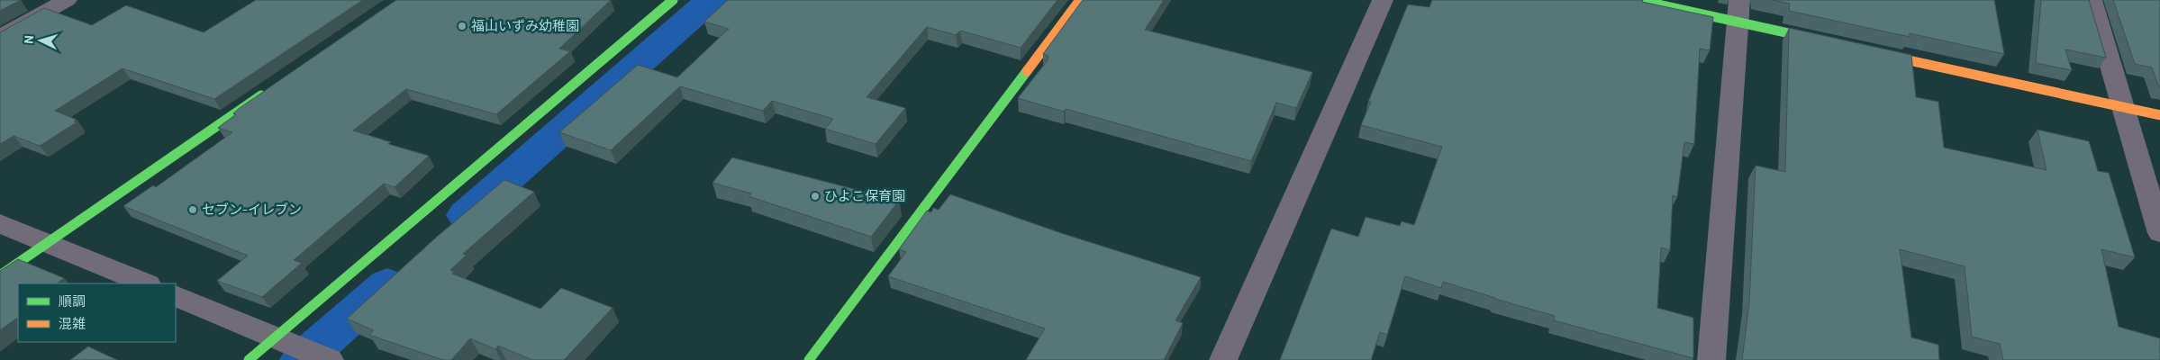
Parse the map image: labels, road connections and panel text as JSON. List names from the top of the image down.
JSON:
{
  "places": ["福山いずみ幼稚園", "ひよこ保育園", "セブン-イレブン"],
  "legend": ["順調", "混雑"],
  "north": "left"
}
